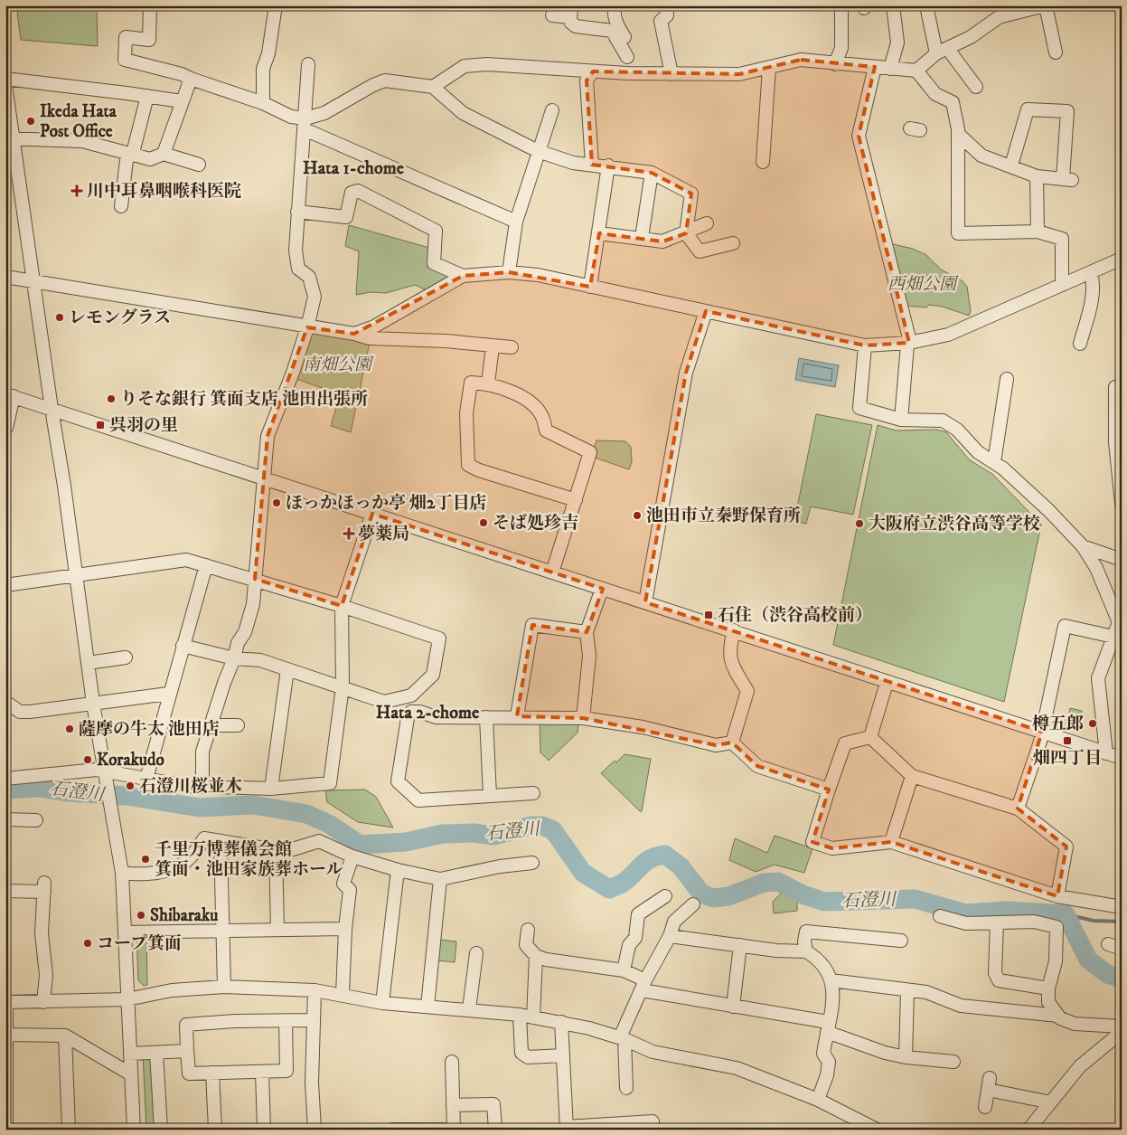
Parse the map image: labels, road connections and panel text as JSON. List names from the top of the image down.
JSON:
{
  "districts": ["Hata 1-chome", "Hata 2-chome"],
  "water": ["石澄川"],
  "parks": ["西畑公園", "南畑公園"],
  "places": {
    "other": [
      "Ikeda Hata Post Office",
      "レモングラス",
      "りそな銀行 箕面支店 池田出張所",
      "ほっかほっか亭 畑2丁目店",
      "池田市立秦野保育所",
      "そば処珍吉",
      "大阪府立渋谷高等学校",
      "樽五郎",
      "薩摩の牛太 池田店",
      "Korakudo",
      "石澄川桜並木",
      "千里万博葬儀会館 箕面・池田家族葬ホール",
      "Shibaraku",
      "コープ箕面"
    ],
    "health": ["川中耳鼻咽喉科医院", "夢薬局"],
    "transit": ["呉羽の里", "石住（渋谷高校前）", "畑四丁目"]
  }
}
